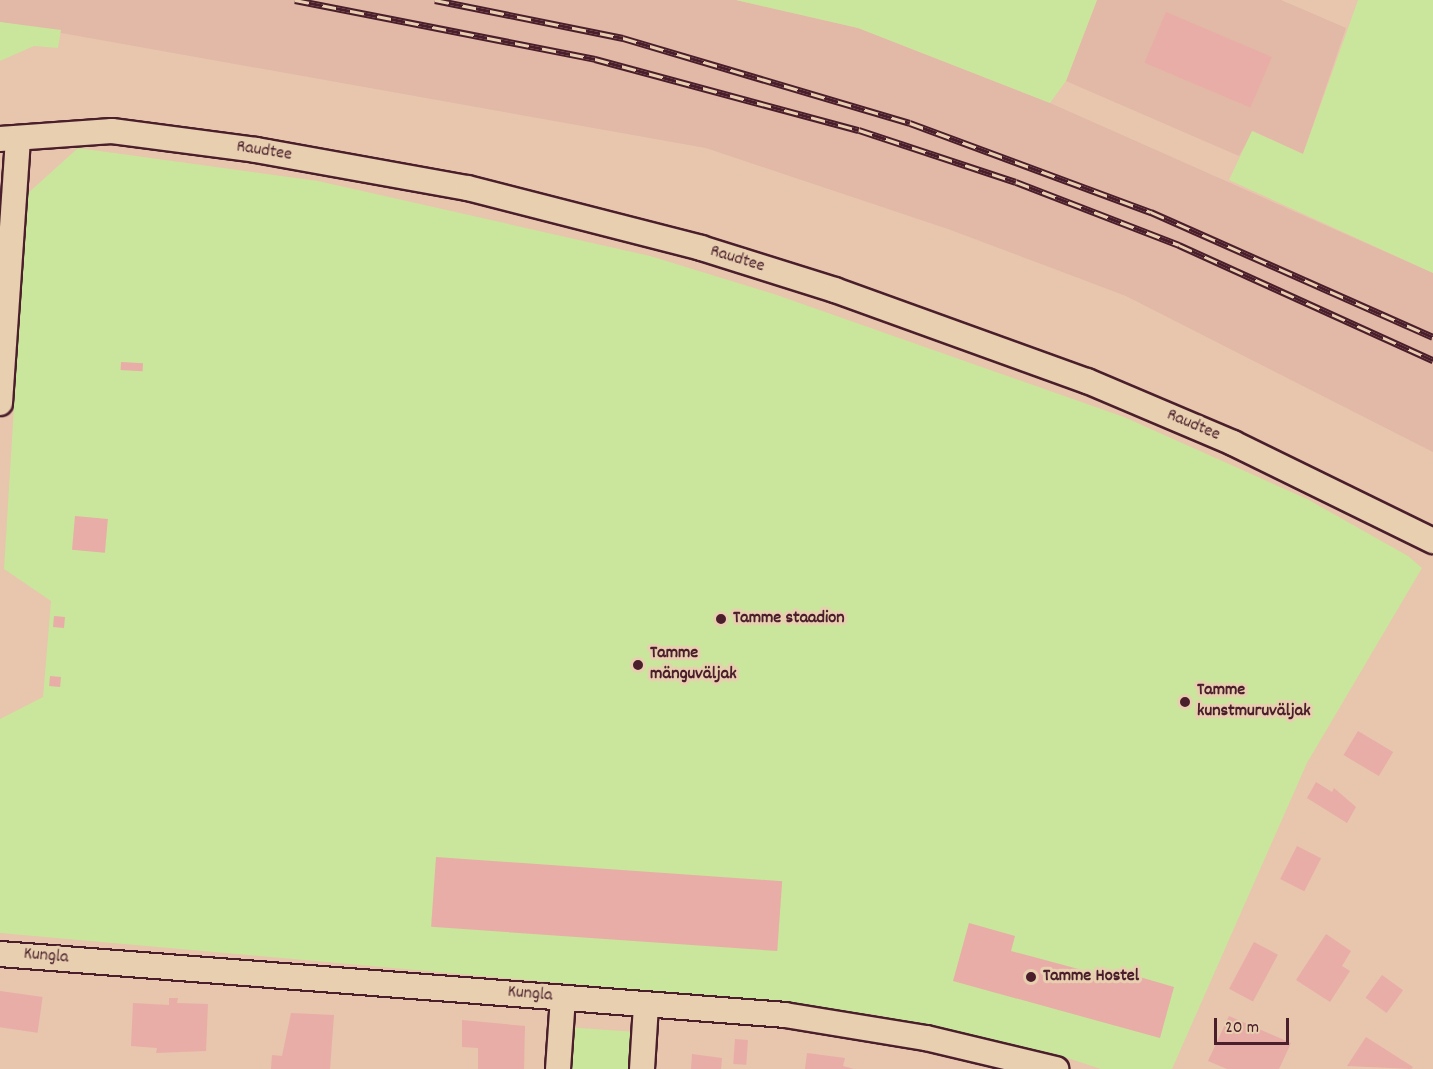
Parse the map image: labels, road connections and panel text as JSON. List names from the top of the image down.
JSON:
{
  "streets": {
    "street": ["Raudtee", "Kungla"]
  },
  "places": [
    "Tamme staadion",
    "Tamme mänguväljak",
    "Tamme kunstmuruväljak",
    "Tamme Hostel"
  ],
  "scale_bar": "20 m"
}
